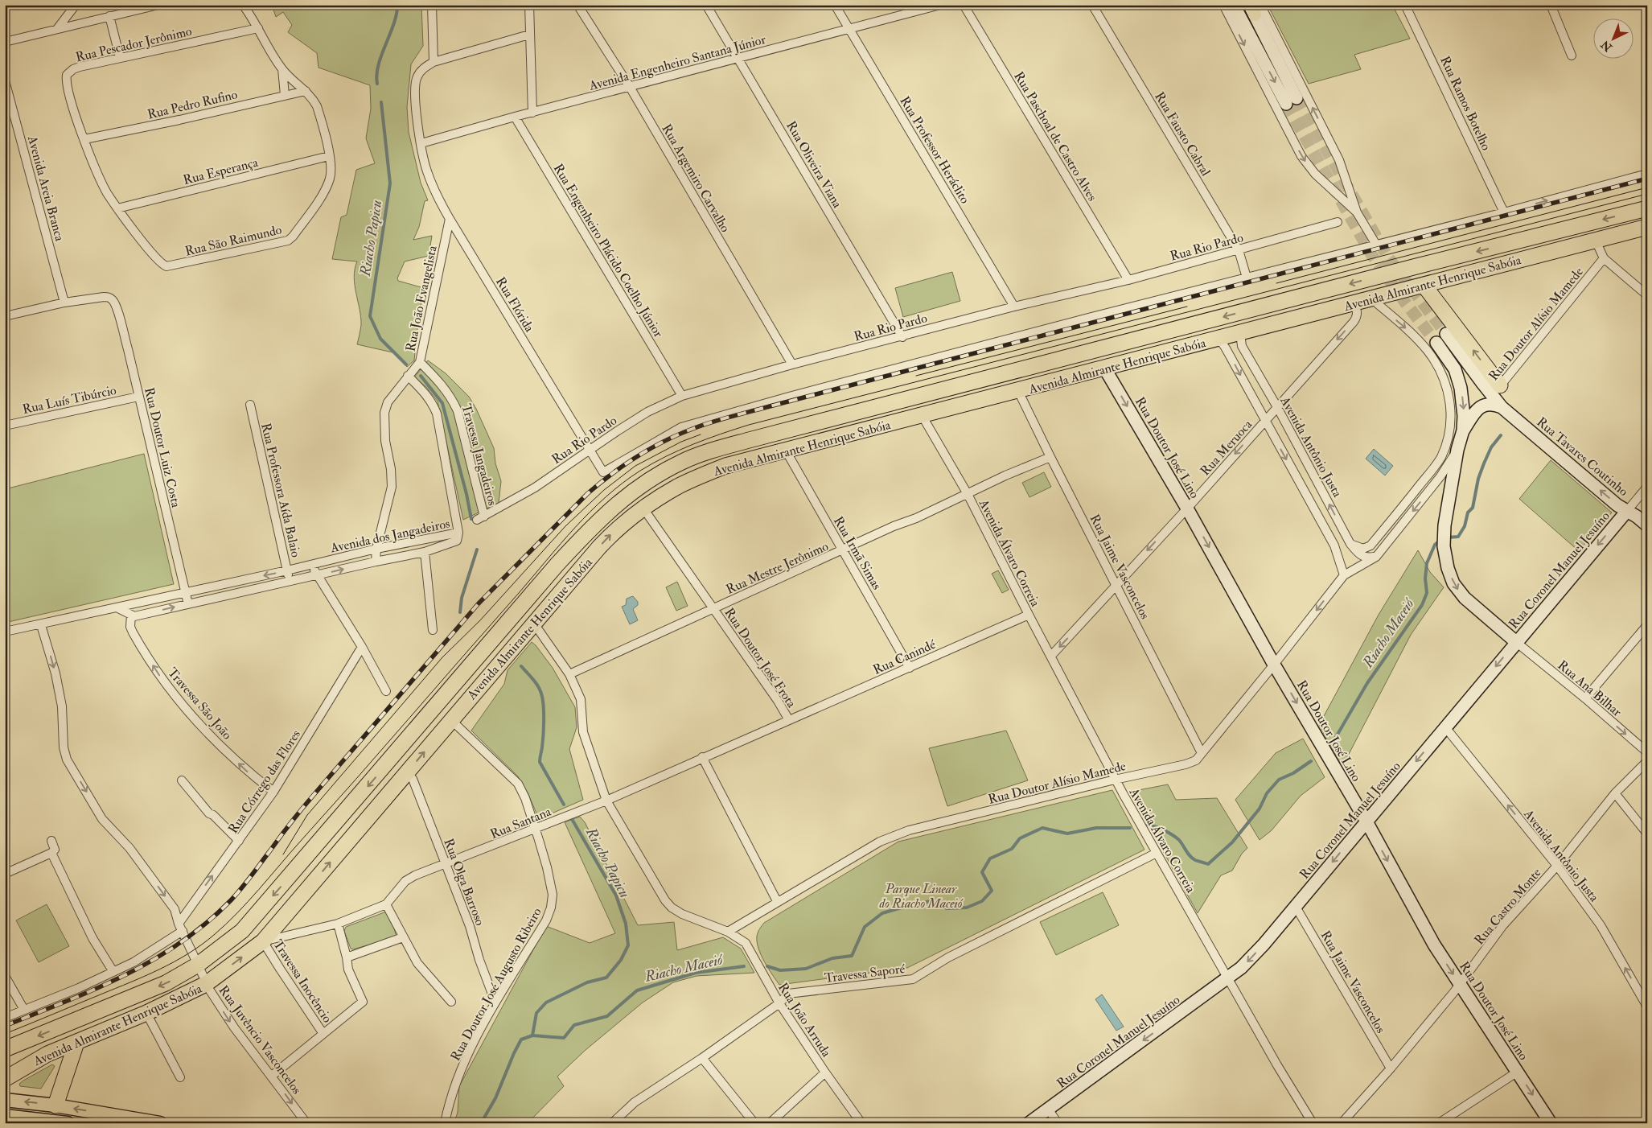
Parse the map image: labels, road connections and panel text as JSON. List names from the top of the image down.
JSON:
{
  "streets": {
    "highway": ["Avenida Almirante Henrique Sabóia"],
    "street": [
      "Rua Pescador Jerônimo",
      "Avenida Engenheiro Santana Júnior",
      "Rua Ramos Botelho",
      "Rua Pedro Rufino",
      "Rua Fausto Cabral",
      "Rua Paschoal de Castro Alves",
      "Rua Professor Heráclito",
      "Rua Oliveira Viana",
      "Rua Esperança",
      "Rua Argemiro Carvalho",
      "Avenida Areia Branca",
      "Rua São Raimundo",
      "Rua Rio Pardo",
      "Rua Engenheiro Plácido Coelho Júnior",
      "Rua João Evangelista",
      "Rua Flórida",
      "Rua Doutor Alísio Mamede",
      "Rua Luís Tibúrcio",
      "Avenida Antônio Justa",
      "Rua Doutor Luiz Costa",
      "Rua Doutor José Lino",
      "Rua Meruoca",
      "Travessa Jangadeiros",
      "Rua Tavares Coutinho",
      "Rua Professora Aída Balaio",
      "Avenida dos Jangadeiros",
      "Rua Irmã Simas",
      "Avenida Álvaro Correia",
      "Rua Jaime Vasconcelos",
      "Rua Mestre Jerônimo",
      "Rua Coronel Manuel Jesuíno",
      "Rua Canindé",
      "Rua Doutor José Frota",
      "Rua Ana Bilhar",
      "Travessa São João",
      "Rua Córrego das Flores",
      "Rua Santana",
      "Rua Olga Barroso",
      "Rua Castro Monte",
      "Travessa Saporé",
      "Travessa Inocêncio",
      "Rua Doutor José Augusto Ribeiro",
      "Rua João Arruda",
      "Rua Juvêncio Vasconcelos"
    ]
  },
  "crossings": [
    ["Rua Pescador Jerônimo", "Rua Pedro Rufino"],
    ["Rua Pescador Jerônimo", "Rua Esperança"],
    ["Rua Pescador Jerônimo", "Rua São Raimundo"],
    ["Avenida Engenheiro Santana Júnior", "Rua Professor Heráclito"],
    ["Avenida Engenheiro Santana Júnior", "Rua Oliveira Viana"],
    ["Avenida Engenheiro Santana Júnior", "Rua Argemiro Carvalho"],
    ["Avenida Engenheiro Santana Júnior", "Rua Engenheiro Plácido Coelho Júnior"],
    ["Avenida Engenheiro Santana Júnior", "Rua Flórida"],
    ["Rua Pedro Rufino", "Rua São Raimundo"],
    ["Rua Fausto Cabral", "Rua Rio Pardo"],
    ["Rua Fausto Cabral", "Rua Flórida"],
    ["Rua Paschoal de Castro Alves", "Rua Rio Pardo"],
    ["Rua Professor Heráclito", "Rua Rio Pardo"],
    ["Rua Oliveira Viana", "Rua Rio Pardo"],
    ["Rua Esperança", "Rua São Raimundo"],
    ["Rua Argemiro Carvalho", "Rua Rio Pardo"],
    ["Avenida Areia Branca", "Rua Doutor Luiz Costa"],
    ["Rua Rio Pardo", "Rua Engenheiro Plácido Coelho Júnior"],
    ["Rua Rio Pardo", "Rua Flórida"],
    ["Rua Rio Pardo", "Travessa Jangadeiros"],
    ["Avenida Almirante Henrique Sabóia", "Avenida Antônio Justa"],
    ["Avenida Almirante Henrique Sabóia", "Rua Doutor José Lino"],
    ["Avenida Almirante Henrique Sabóia", "Rua Meruoca"],
    ["Avenida Almirante Henrique Sabóia", "Rua Irmã Simas"],
    ["Avenida Almirante Henrique Sabóia", "Avenida Álvaro Correia"],
    ["Avenida Almirante Henrique Sabóia", "Rua Jaime Vasconcelos"],
    ["Avenida Almirante Henrique Sabóia", "Rua Doutor José Frota"],
    ["Avenida Almirante Henrique Sabóia", "Rua Santana"],
    ["Avenida Almirante Henrique Sabóia", "Rua Olga Barroso"],
    ["Avenida Almirante Henrique Sabóia", "Travessa Inocêncio"],
    ["Avenida Almirante Henrique Sabóia", "Rua Doutor José Augusto Ribeiro"],
    ["Avenida Almirante Henrique Sabóia", "Rua Juvêncio Vasconcelos"],
    ["Rua João Evangelista", "Rua Flórida"],
    ["Rua João Evangelista", "Travessa Jangadeiros"],
    ["Rua João Evangelista", "Avenida dos Jangadeiros"],
    ["Rua Doutor Alísio Mamede", "Avenida Antônio Justa"],
    ["Rua Doutor Alísio Mamede", "Rua Doutor José Lino"],
    ["Rua Doutor Alísio Mamede", "Rua Tavares Coutinho"],
    ["Rua Doutor Alísio Mamede", "Avenida Álvaro Correia"],
    ["Rua Doutor Alísio Mamede", "Rua Jaime Vasconcelos"],
    ["Rua Doutor Alísio Mamede", "Rua João Arruda"],
    ["Rua Luís Tibúrcio", "Rua Doutor Luiz Costa"],
    ["Avenida Antônio Justa", "Rua Meruoca"],
    ["Avenida Antônio Justa", "Rua Coronel Manuel Jesuíno"],
    ["Avenida Antônio Justa", "Rua Castro Monte"],
    ["Rua Doutor Luiz Costa", "Avenida dos Jangadeiros"],
    ["Rua Doutor José Lino", "Rua Meruoca"],
    ["Rua Doutor José Lino", "Rua Coronel Manuel Jesuíno"],
    ["Rua Doutor José Lino", "Rua Castro Monte"],
    ["Rua Meruoca", "Avenida Álvaro Correia"],
    ["Rua Meruoca", "Rua Jaime Vasconcelos"],
    ["Rua Tavares Coutinho", "Rua Coronel Manuel Jesuíno"],
    ["Rua Professora Aída Balaio", "Avenida dos Jangadeiros"],
    ["Avenida dos Jangadeiros", "Travessa São João"],
    ["Avenida dos Jangadeiros", "Rua Juvêncio Vasconcelos"],
    ["Rua Irmã Simas", "Rua Mestre Jerônimo"],
    ["Rua Irmã Simas", "Rua Canindé"],
    ["Avenida Álvaro Correia", "Rua Mestre Jerônimo"],
    ["Avenida Álvaro Correia", "Rua Coronel Manuel Jesuíno"],
    ["Avenida Álvaro Correia", "Rua Canindé"],
    ["Avenida Álvaro Correia", "Travessa Saporé"],
    ["Rua Jaime Vasconcelos", "Rua Mestre Jerônimo"],
    ["Rua Jaime Vasconcelos", "Rua Coronel Manuel Jesuíno"],
    ["Rua Jaime Vasconcelos", "Rua Castro Monte"],
    ["Rua Mestre Jerônimo", "Rua Doutor José Frota"],
    ["Rua Coronel Manuel Jesuíno", "Rua Ana Bilhar"],
    ["Rua Canindé", "Rua Doutor José Frota"],
    ["Rua Canindé", "Rua Santana"],
    ["Rua Doutor José Frota", "Rua Santana"],
    ["Travessa São João", "Rua Córrego das Flores"],
    ["Rua Córrego das Flores", "Rua Juvêncio Vasconcelos"],
    ["Rua Santana", "Rua Olga Barroso"],
    ["Rua Santana", "Travessa Inocêncio"],
    ["Rua Santana", "Rua Doutor José Augusto Ribeiro"],
    ["Rua Olga Barroso", "Rua Doutor José Augusto Ribeiro"],
    ["Travessa Saporé", "Rua João Arruda"]
  ],
  "one_way": [
    "Rua Doutor José Lino",
    "Rua Meruoca",
    "Rua Tavares Coutinho",
    "Rua Coronel Manuel Jesuíno",
    "Rua Ana Bilhar",
    "Rua Juvêncio Vasconcelos"
  ],
  "water": ["Riacho Papicu", "Riacho Maceió"],
  "parks": ["Parque Linear do Riacho Maceió"],
  "north": "bottom left"
}
